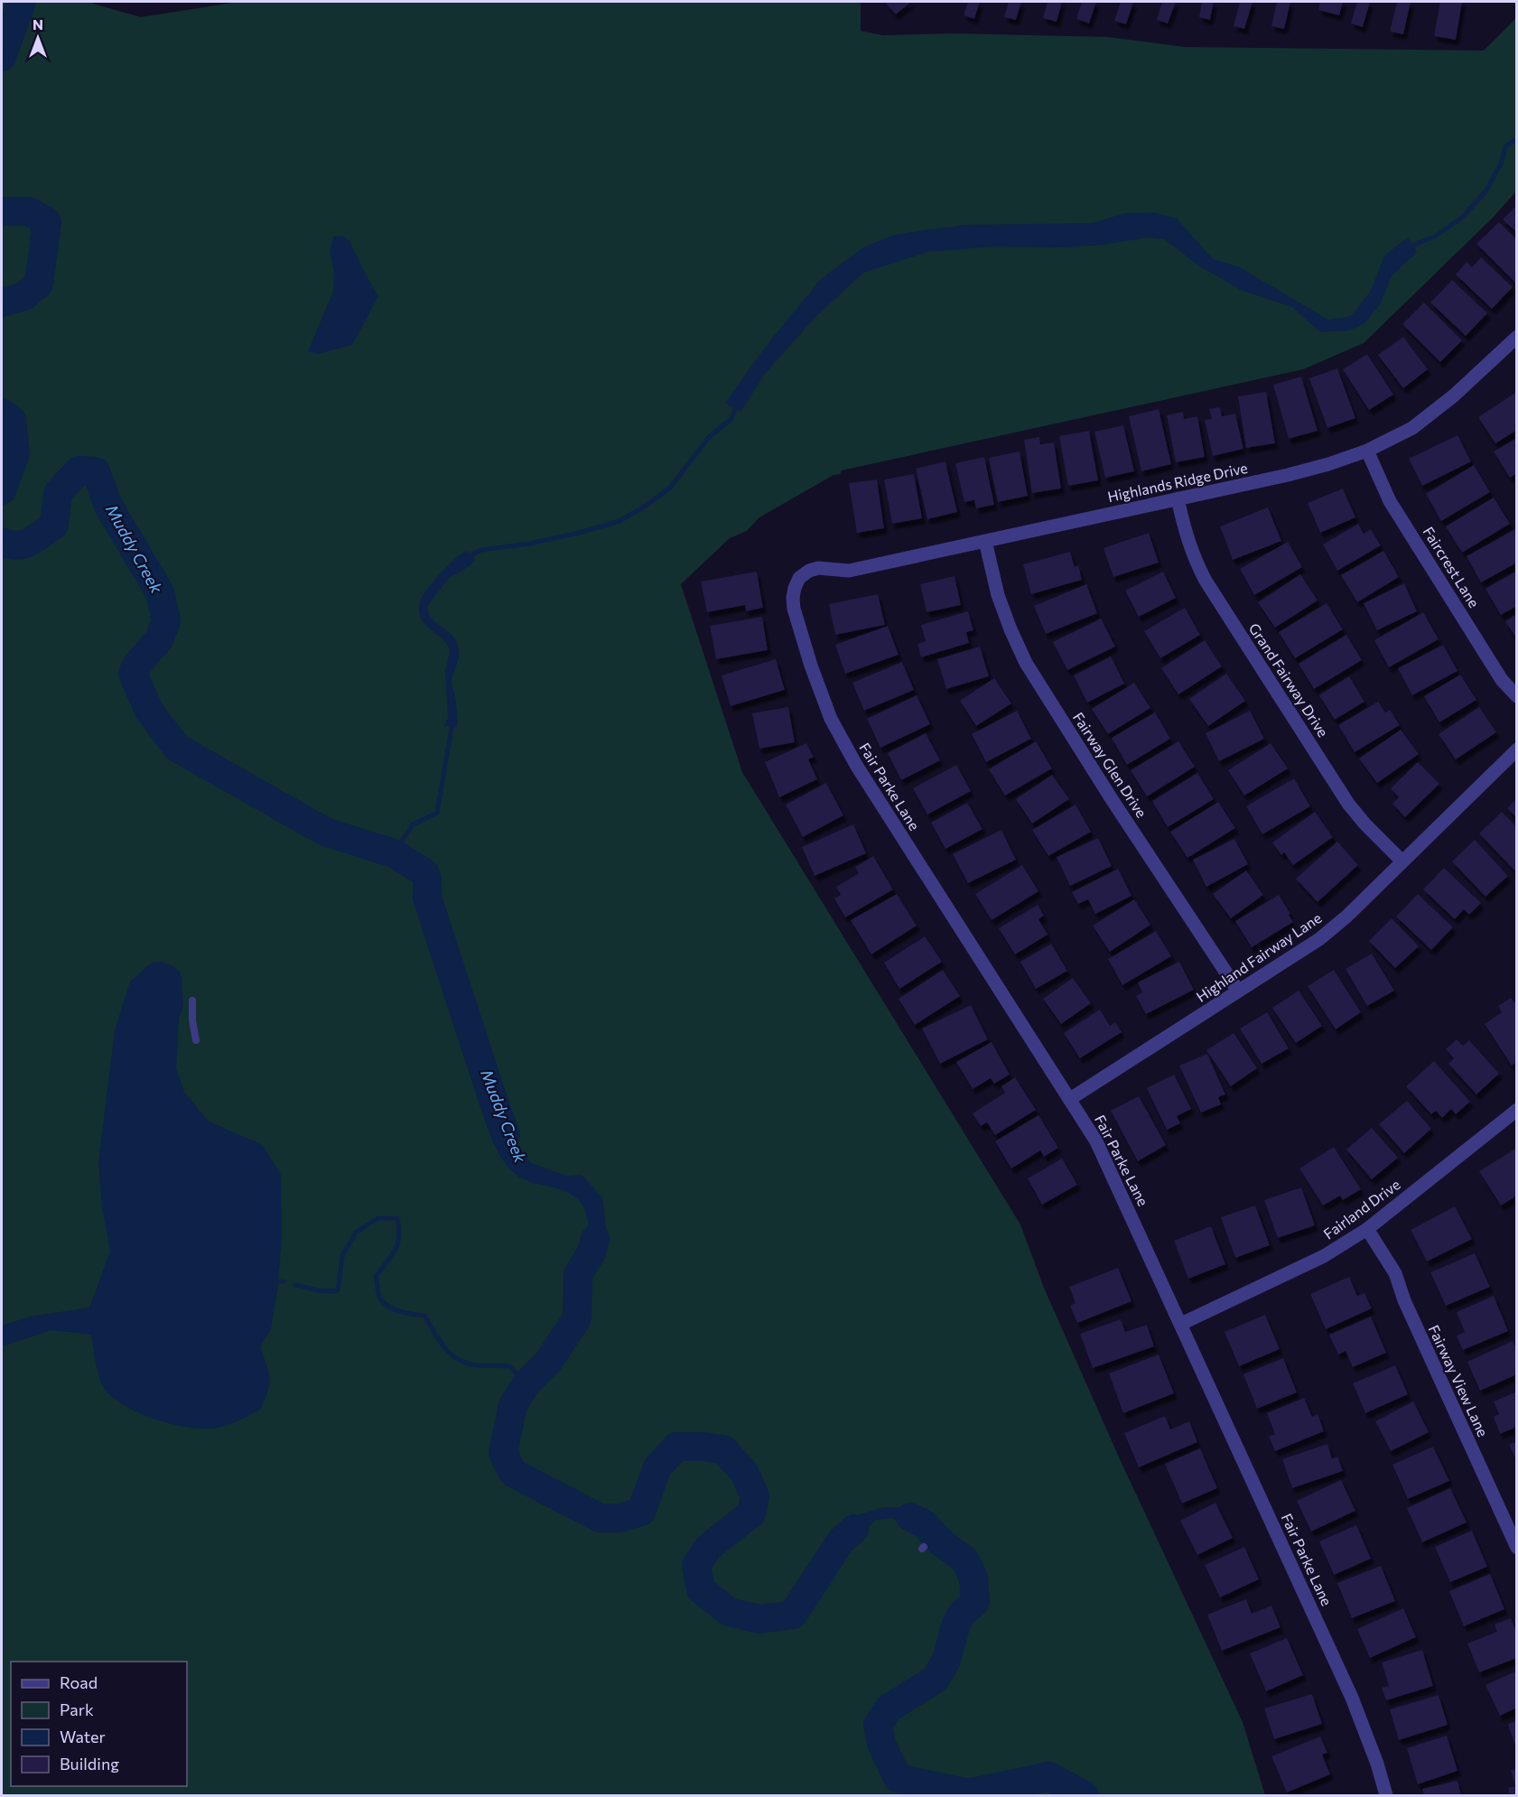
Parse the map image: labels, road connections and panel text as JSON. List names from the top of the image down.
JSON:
{
  "streets": {
    "street": [
      "Highlands Ridge Drive",
      "Faircrest Lane",
      "Grand Fairway Drive",
      "Fairway Glen Drive",
      "Fair Parke Lane",
      "Highland Fairway Lane",
      "Fairland Drive",
      "Fairway View Lane"
    ]
  },
  "crossings": [
    ["Highlands Ridge Drive", "Faircrest Lane"],
    ["Highlands Ridge Drive", "Grand Fairway Drive"],
    ["Highlands Ridge Drive", "Fairway Glen Drive"],
    ["Highlands Ridge Drive", "Fair Parke Lane"],
    ["Grand Fairway Drive", "Highland Fairway Lane"],
    ["Fairway Glen Drive", "Highland Fairway Lane"],
    ["Fair Parke Lane", "Highland Fairway Lane"],
    ["Fair Parke Lane", "Fairland Drive"],
    ["Fairland Drive", "Fairway View Lane"]
  ],
  "water": ["Muddy Creek"],
  "legend": [
    "Road",
    "Park",
    "Water",
    "Building"
  ],
  "north": "top"
}
